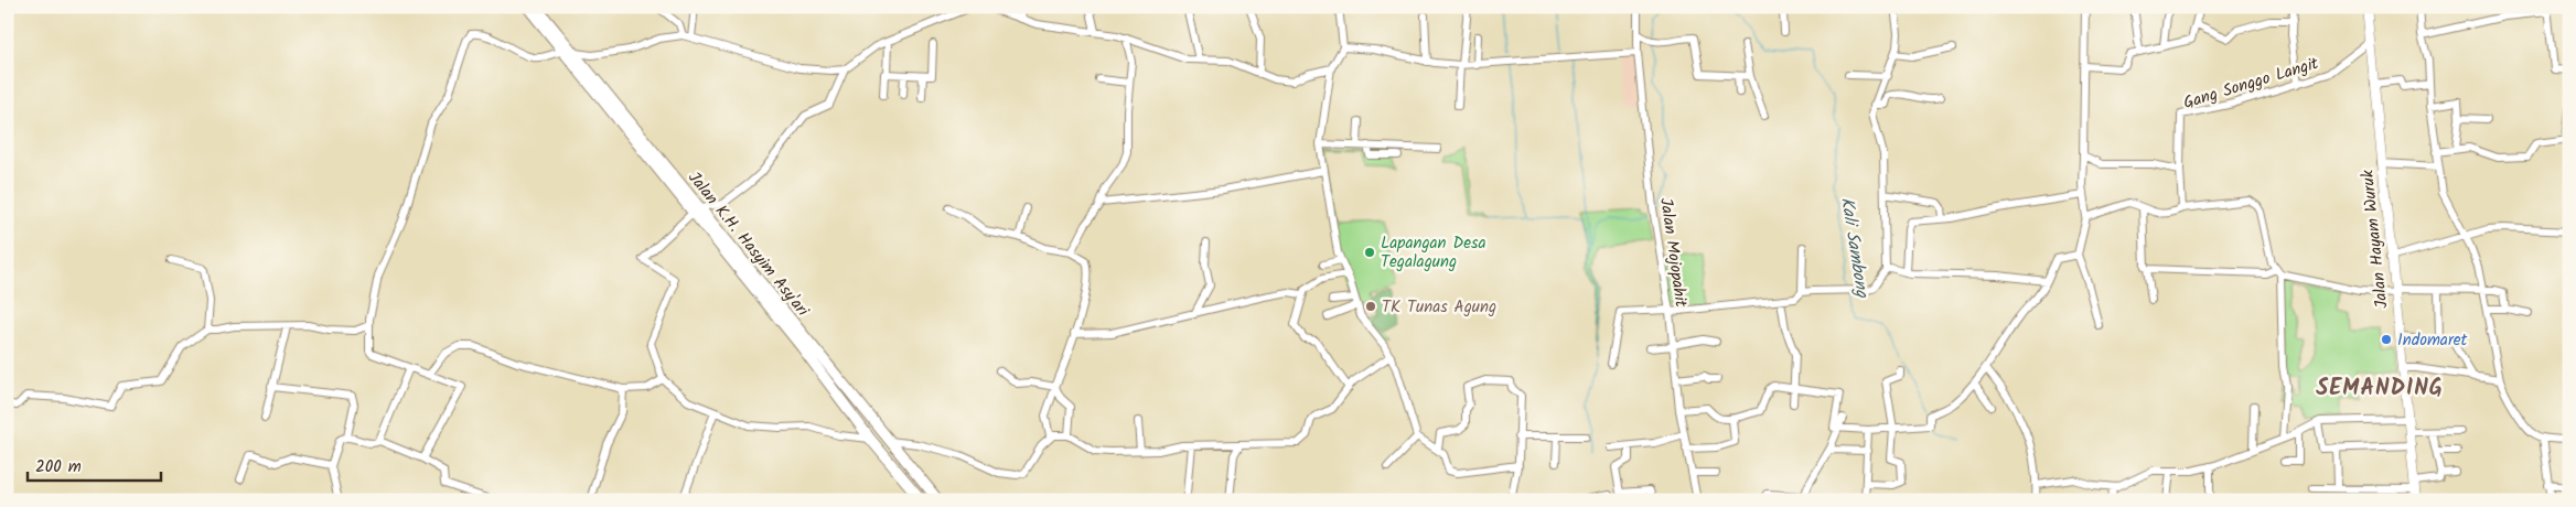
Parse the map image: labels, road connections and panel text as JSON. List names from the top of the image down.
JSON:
{
  "streets": {
    "highway": ["Jalan K.H. Hasyim Asy'ari"],
    "main road": ["Jalan Hayam Wuruk"],
    "street": ["Gang Songgo Langit", "Jalan Mojopahit"]
  },
  "crossings": [
    ["Gang Songgo Langit", "Jalan Hayam Wuruk"]
  ],
  "districts": ["SEMANDING"],
  "water": ["Kali Sambong"],
  "places": ["Lapangan Desa Tegalagung", "TK Tunas Agung", "Indomaret"],
  "scale_bar": "200 m"
}
